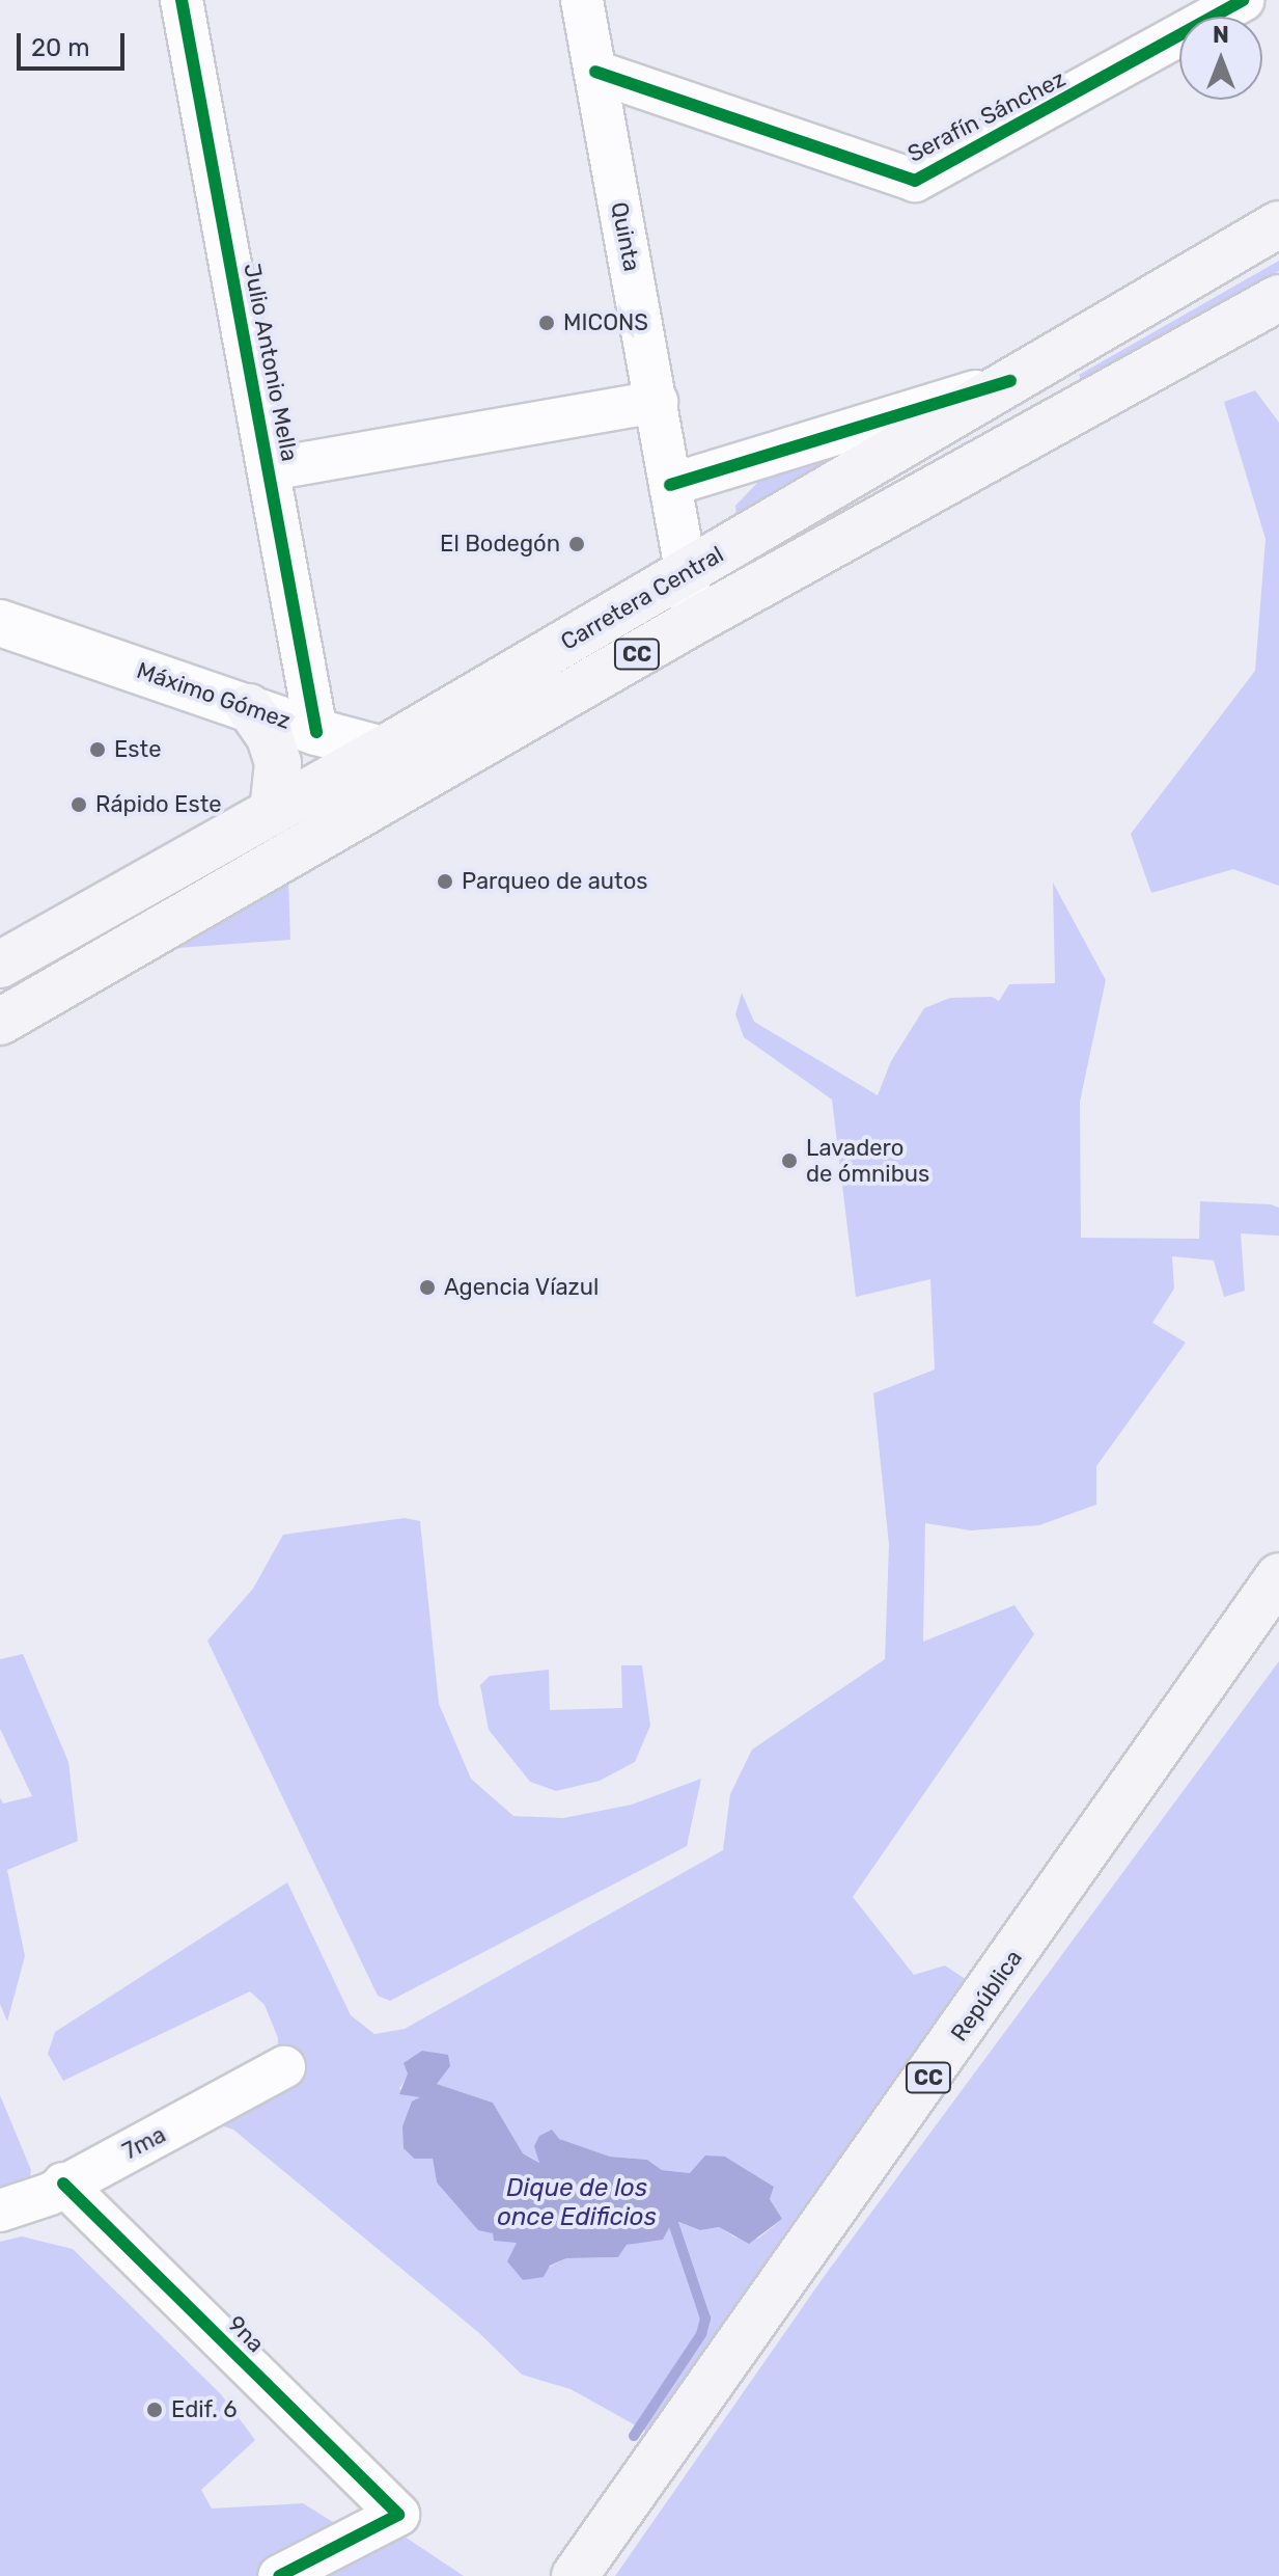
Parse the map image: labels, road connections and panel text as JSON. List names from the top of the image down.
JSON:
{
  "streets": {
    "main road": [
      "Carretera Central",
      "CC",
      "Máximo Gómez",
      "República"
    ],
    "street": [
      "Serafín Sánchez",
      "Quinta",
      "Julio Antonio Mella",
      "7ma",
      "9na"
    ]
  },
  "crossings": [
    ["Serafín Sánchez", "Quinta"],
    ["Quinta", "Carretera Central"],
    ["Julio Antonio Mella", "Máximo Gómez"],
    ["Carretera Central", "Máximo Gómez"],
    ["7ma", "9na"]
  ],
  "water": ["Dique de los once Edificios"],
  "places": [
    "MICONS",
    "El Bodegón",
    "Este",
    "Rápido Este",
    "Parqueo de autos",
    "Lavadero de ómnibus",
    "Agencia Víazul",
    "Edif. 6"
  ],
  "scale_bar": "20 m",
  "north": "top"
}
